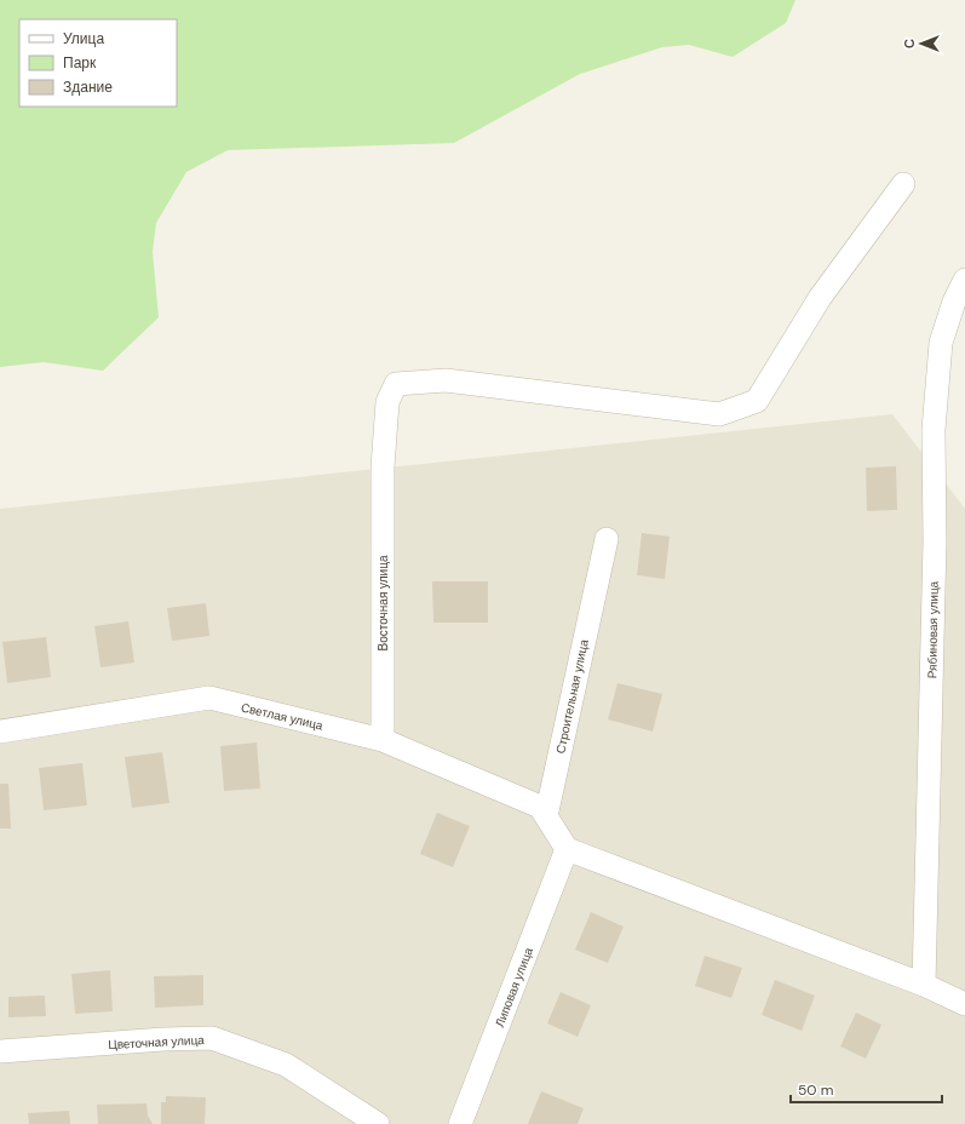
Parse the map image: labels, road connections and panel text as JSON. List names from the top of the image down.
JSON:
{
  "streets": {
    "street": [
      "Восточная улица",
      "Рябиновая улица",
      "Строительная улица",
      "Светлая улица",
      "Липовая улица",
      "Цветочная улица"
    ]
  },
  "crossings": [
    ["Восточная улица", "Светлая улица"],
    ["Строительная улица", "Светлая улица"]
  ],
  "legend": ["Улица", "Парк", "Здание"],
  "scale_bar": "50 m",
  "north": "left"
}
